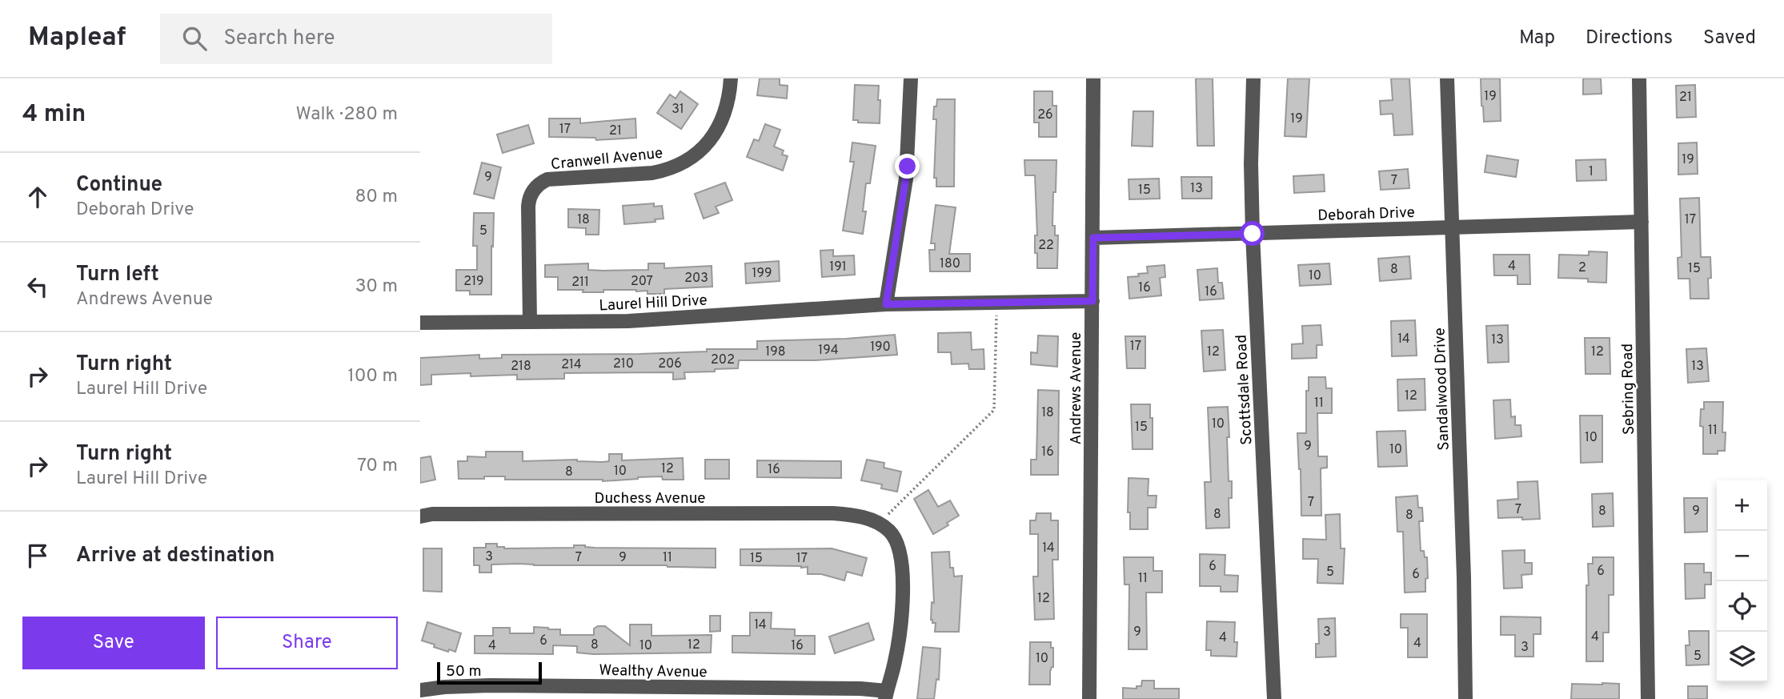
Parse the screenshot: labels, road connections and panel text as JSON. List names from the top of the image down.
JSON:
{
  "streets": {
    "street": [
      "Cranwell Avenue",
      "Deborah Drive",
      "Laurel Hill Drive",
      "Andrews Avenue",
      "Sandalwood Drive",
      "Sebring Road",
      "Scottsdale Road",
      "Duchess Avenue",
      "Wealthy Avenue"
    ]
  },
  "crossings": [
    ["Cranwell Avenue", "Laurel Hill Drive"],
    ["Deborah Drive", "Andrews Avenue"],
    ["Deborah Drive", "Sandalwood Drive"],
    ["Deborah Drive", "Sebring Road"],
    ["Deborah Drive", "Scottsdale Road"],
    ["Laurel Hill Drive", "Andrews Avenue"]
  ],
  "house_numbers": [
    "19",
    "21",
    "31",
    "26",
    "19",
    "17",
    "21",
    "19",
    "1",
    "9",
    "7",
    "13",
    "15",
    "18",
    "17",
    "5",
    "22",
    "180",
    "4",
    "191",
    "2",
    "15",
    "8",
    "199",
    "10",
    "203",
    "219",
    "207",
    "211",
    "16",
    "16",
    "14",
    "13",
    "17",
    "190",
    "194",
    "198",
    "12",
    "12",
    "202",
    "210",
    "206",
    "214",
    "218",
    "13",
    "12",
    "11",
    "18",
    "10",
    "15",
    "11",
    "10",
    "9",
    "10",
    "16",
    "12",
    "16",
    "10",
    "8",
    "7",
    "7",
    "8",
    "9",
    "8",
    "8",
    "14",
    "3",
    "7",
    "9",
    "11",
    "15",
    "17",
    "6",
    "6",
    "5",
    "6",
    "11",
    "12",
    "14",
    "9",
    "3",
    "4",
    "4",
    "6",
    "4",
    "8",
    "12",
    "4",
    "10",
    "16",
    "3",
    "5",
    "10"
  ],
  "scale_bar": "50 m",
  "page": {
    "header": "Mapleaf",
    "search": "Search here",
    "nav": ["Map", "Directions", "Saved"],
    "heading": ["4 min", "Walk · 280 m"],
    "list": [
      ["Continue", "Deborah Drive", "80 m"],
      ["Turn left", "Andrews Avenue", "30 m"],
      ["Turn right", "Laurel Hill Drive", "100 m"],
      ["Turn right", "Laurel Hill Drive", "70 m"],
      "Arrive at destination"
    ],
    "map_buttons": ["+", "−"],
    "buttons": ["Save", "Share"],
    "scale": "50 m"
  }
}
